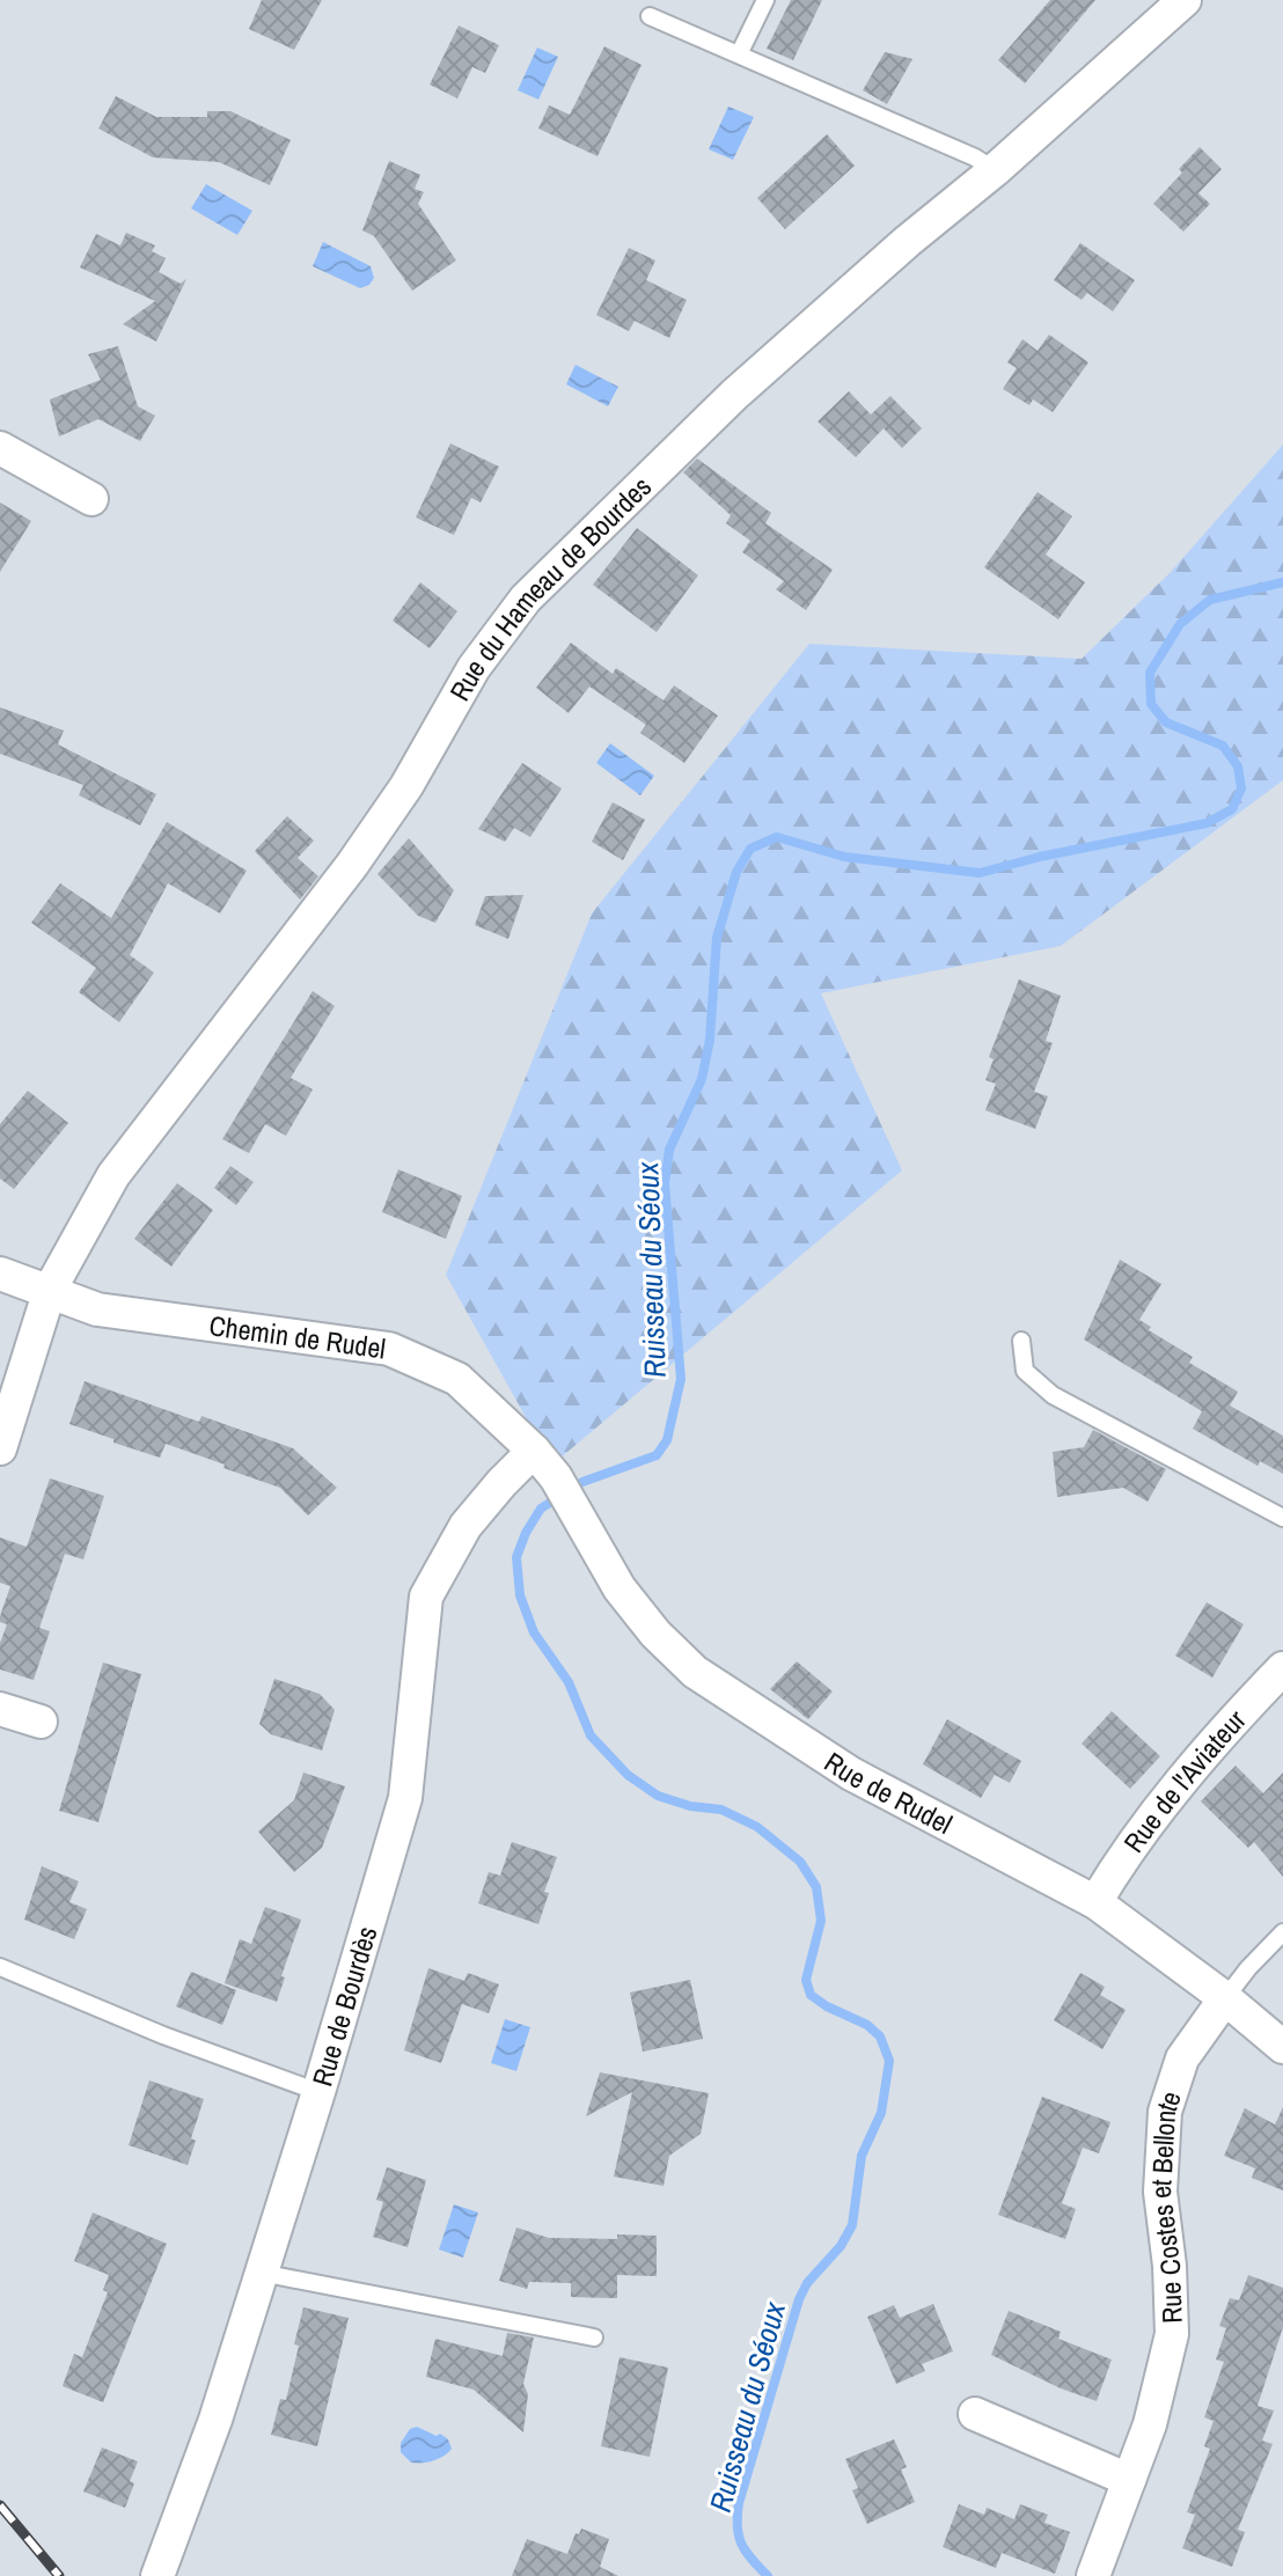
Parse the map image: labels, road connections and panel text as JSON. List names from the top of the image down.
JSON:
{
  "streets": {
    "street": [
      "Rue du Hameau de Bourdes",
      "Chemin de Rudel",
      "Rue de l'Aviateur",
      "Rue de Rudel",
      "Rue de Bourdès",
      "Rue Costes et Bellonte"
    ]
  },
  "crossings": [
    ["Rue du Hameau de Bourdes", "Chemin de Rudel"],
    ["Chemin de Rudel", "Rue de Rudel"],
    ["Chemin de Rudel", "Rue de Bourdès"],
    ["Rue de l'Aviateur", "Rue de Rudel"],
    ["Rue de Rudel", "Rue Costes et Bellonte"]
  ],
  "water": ["Ruisseau du Séoux"]
}
